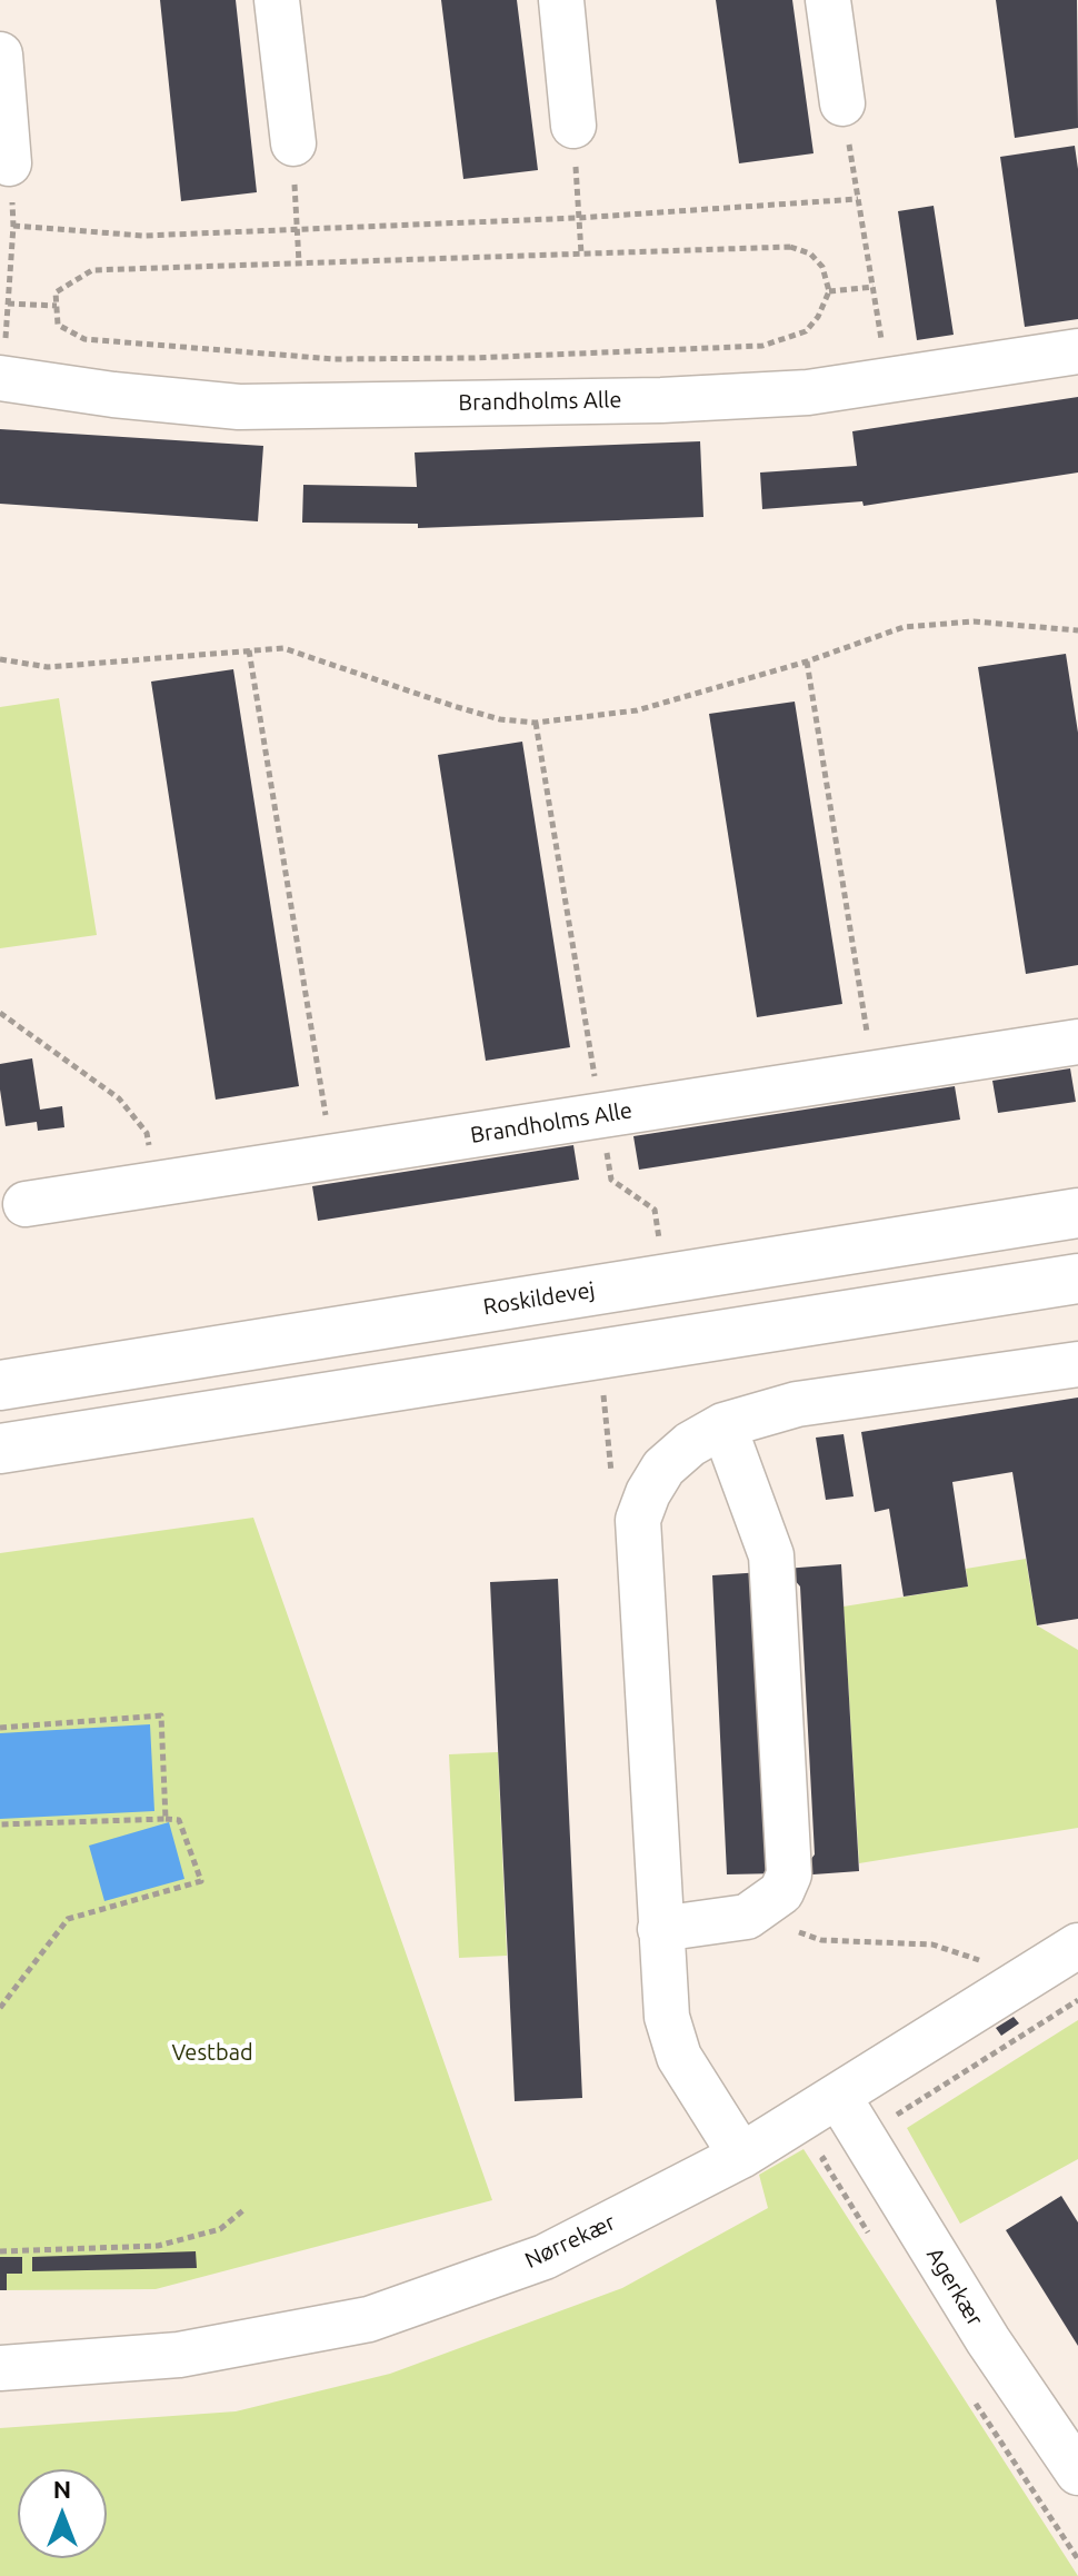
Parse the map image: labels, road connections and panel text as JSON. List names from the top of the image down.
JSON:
{
  "streets": {
    "main road": ["Roskildevej"],
    "street": ["Brandholms Alle", "Nørrekær", "Agerkær"]
  },
  "crossings": [
    ["Nørrekær", "Agerkær"]
  ],
  "parks": ["Vestbad"],
  "north": "top"
}
